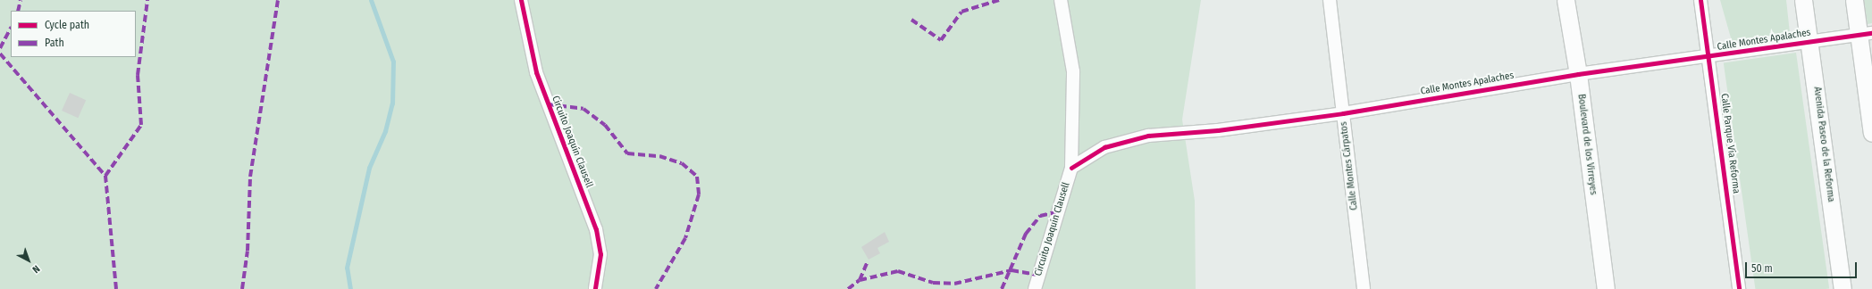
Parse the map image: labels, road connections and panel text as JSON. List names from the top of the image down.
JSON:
{
  "streets": {
    "main road": ["Boulevard de los Virreyes", "Avenida Paseo de la Reforma"],
    "street": [
      "Calle Montes Apalaches",
      "Circuito Joaquín Clausell",
      "Calle Parque Vía Reforma",
      "Calle Montes Cárpatos"
    ]
  },
  "crossings": [
    ["Calle Montes Apalaches", "Circuito Joaquín Clausell"],
    ["Calle Montes Apalaches", "Calle Parque Vía Reforma"],
    ["Calle Montes Apalaches", "Boulevard de los Virreyes"],
    ["Calle Montes Apalaches", "Avenida Paseo de la Reforma"],
    ["Calle Montes Apalaches", "Calle Montes Cárpatos"]
  ],
  "legend": ["Cycle path", "Path"],
  "scale_bar": "50 m",
  "north": "bottom right"
}
